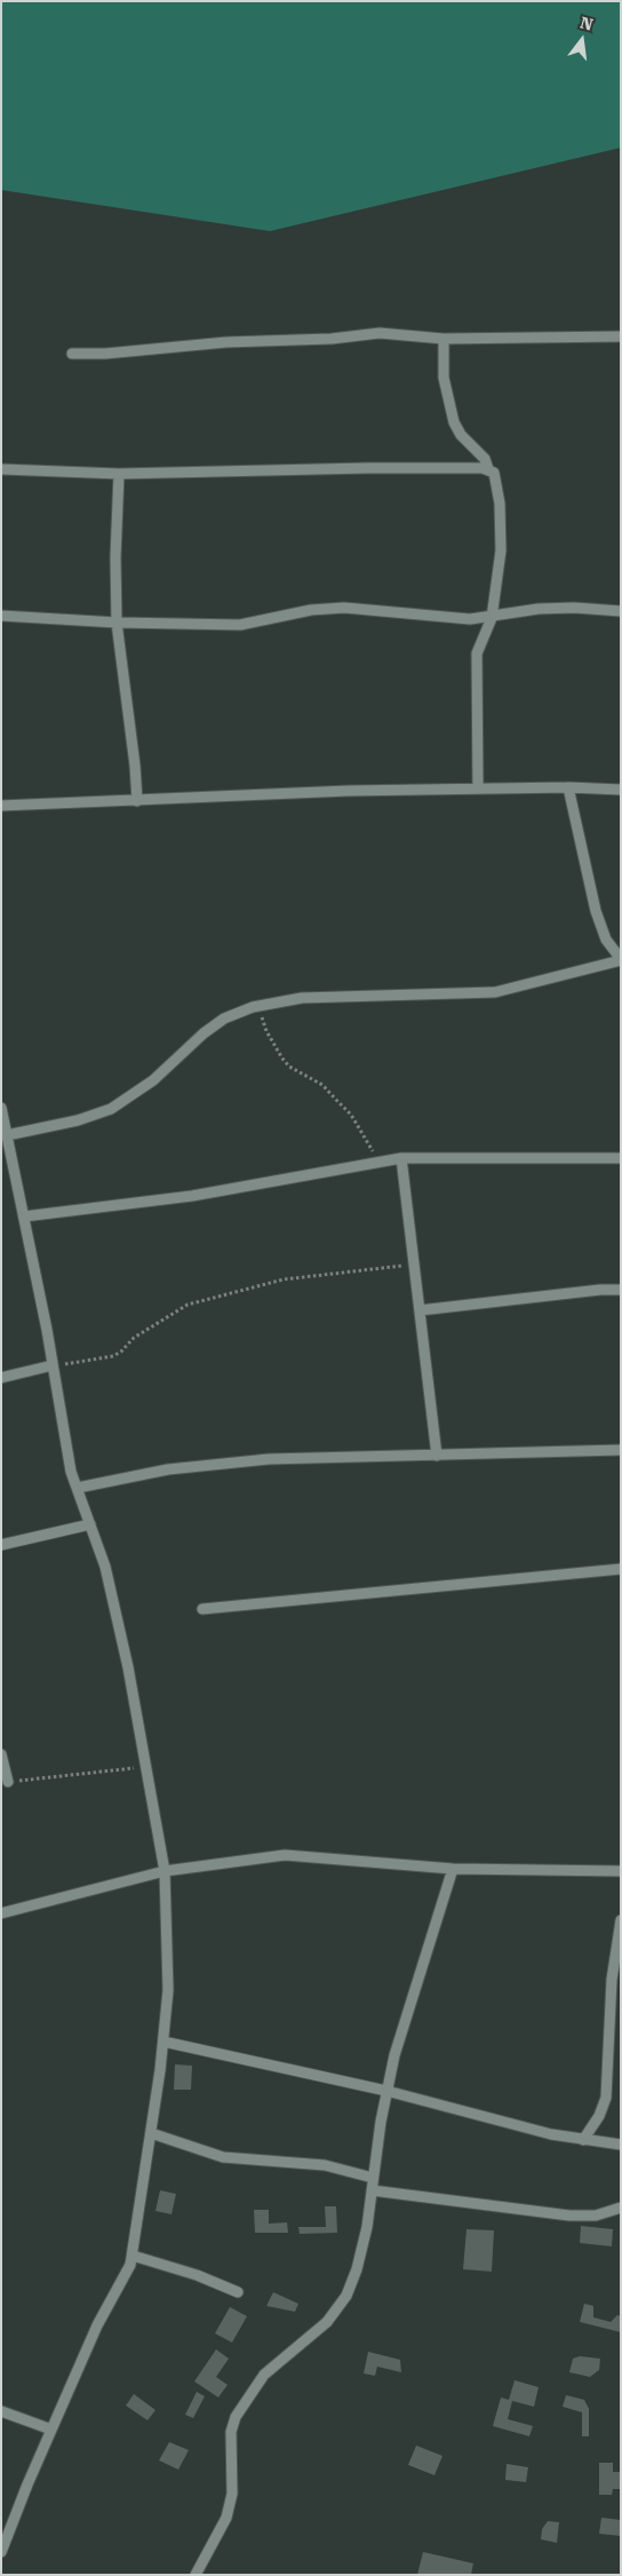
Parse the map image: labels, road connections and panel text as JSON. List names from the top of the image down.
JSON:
{
  "north": "top"
}
